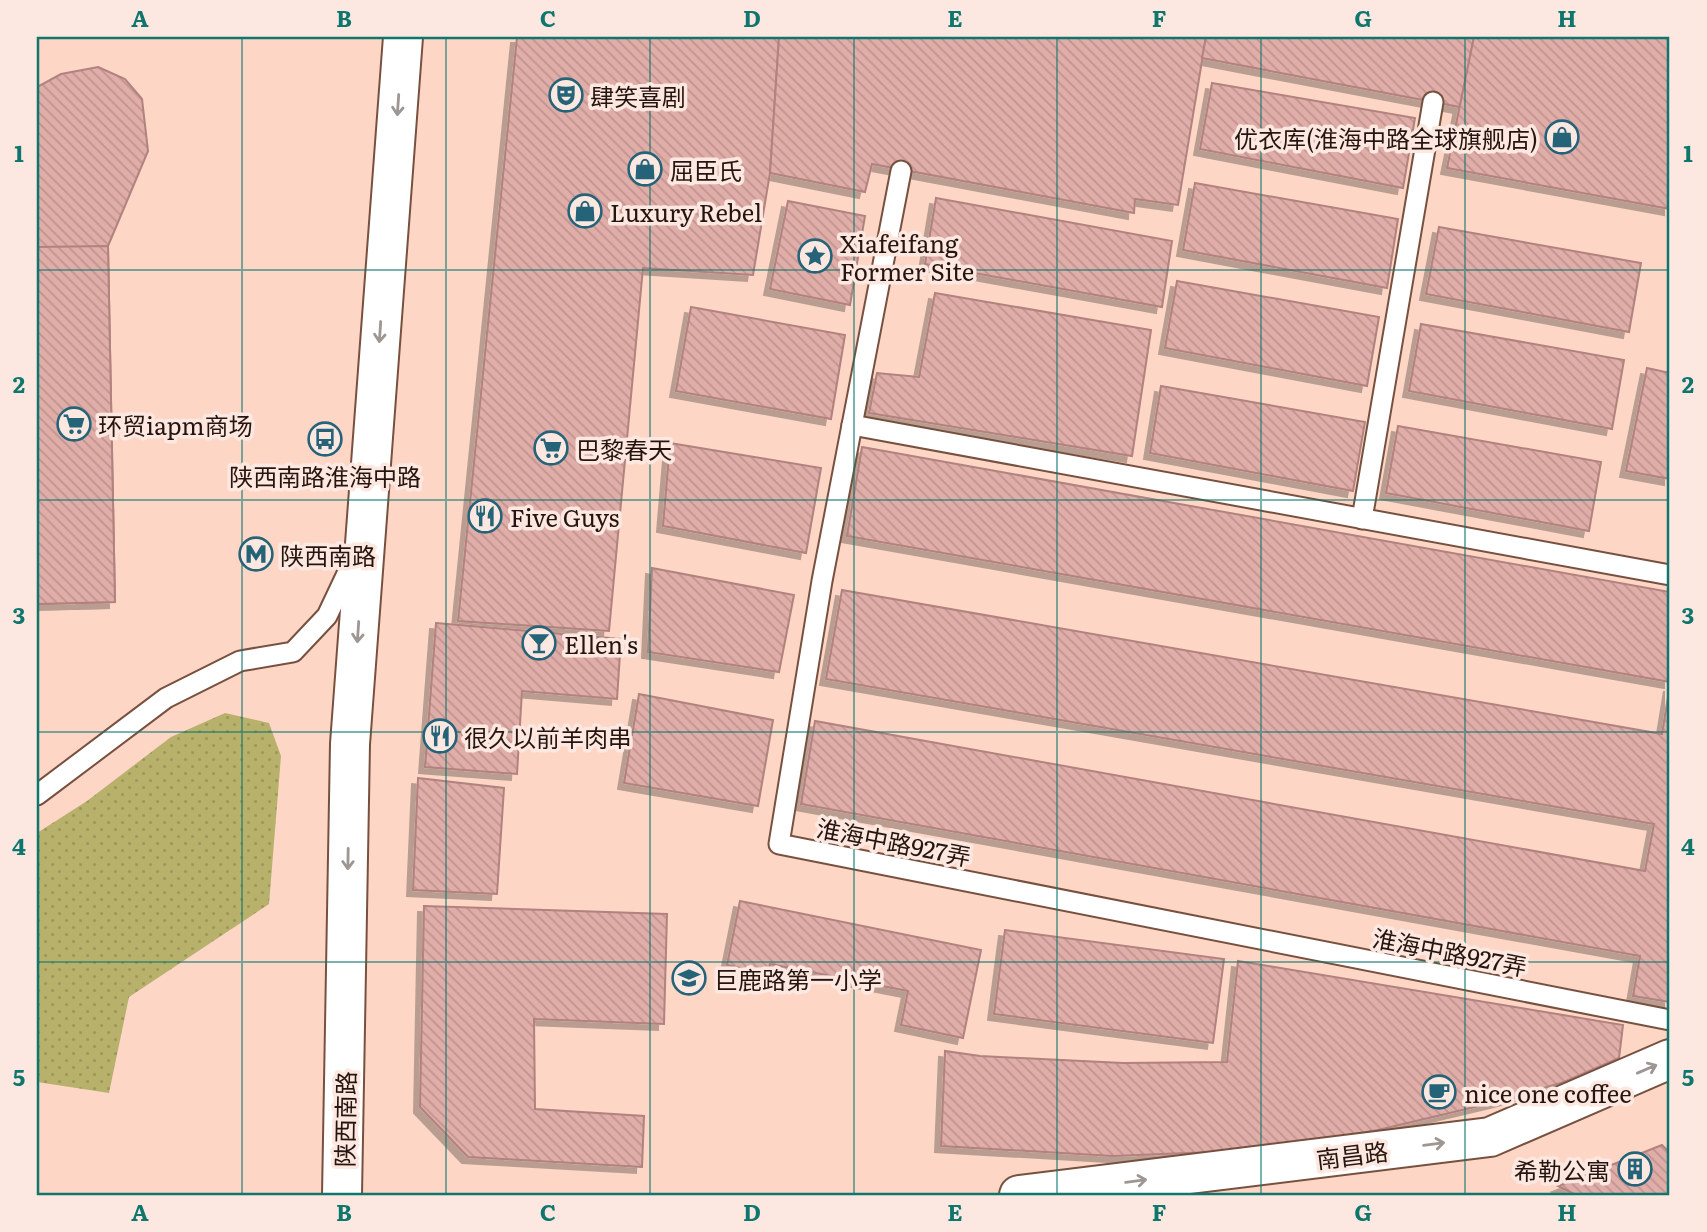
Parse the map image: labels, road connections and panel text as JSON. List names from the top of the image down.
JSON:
{
  "streets": {
    "main road": ["陕西南路", "南昌路"],
    "lane": ["淮海中路927弄"]
  },
  "one_way": ["陕西南路", "南昌路"],
  "places": {
    "theatre": ["肆笑喜剧"],
    "shop": ["优衣库(淮海中路全球旗舰店)", "屈臣氏", "Luxury Rebel"],
    "place": ["Xiafeifang Former Site"],
    "supermarket": ["环贸iapm商场", "巴黎春天"],
    "bus stop": ["陕西南路淮海中路"],
    "restaurant": ["Five Guys", "很久以前羊肉串"],
    "metro station": ["陕西南路"],
    "bar": ["Ellen's"],
    "school or university": ["巨鹿路第一小学"],
    "cafe": ["nice one coffee"],
    "building": ["希勒公寓"]
  },
  "grid": {
    "columns": [
      "A",
      "B",
      "C",
      "D",
      "E",
      "F",
      "G",
      "H"
    ],
    "rows": [
      "1",
      "2",
      "3",
      "4",
      "5"
    ]
  }
}
